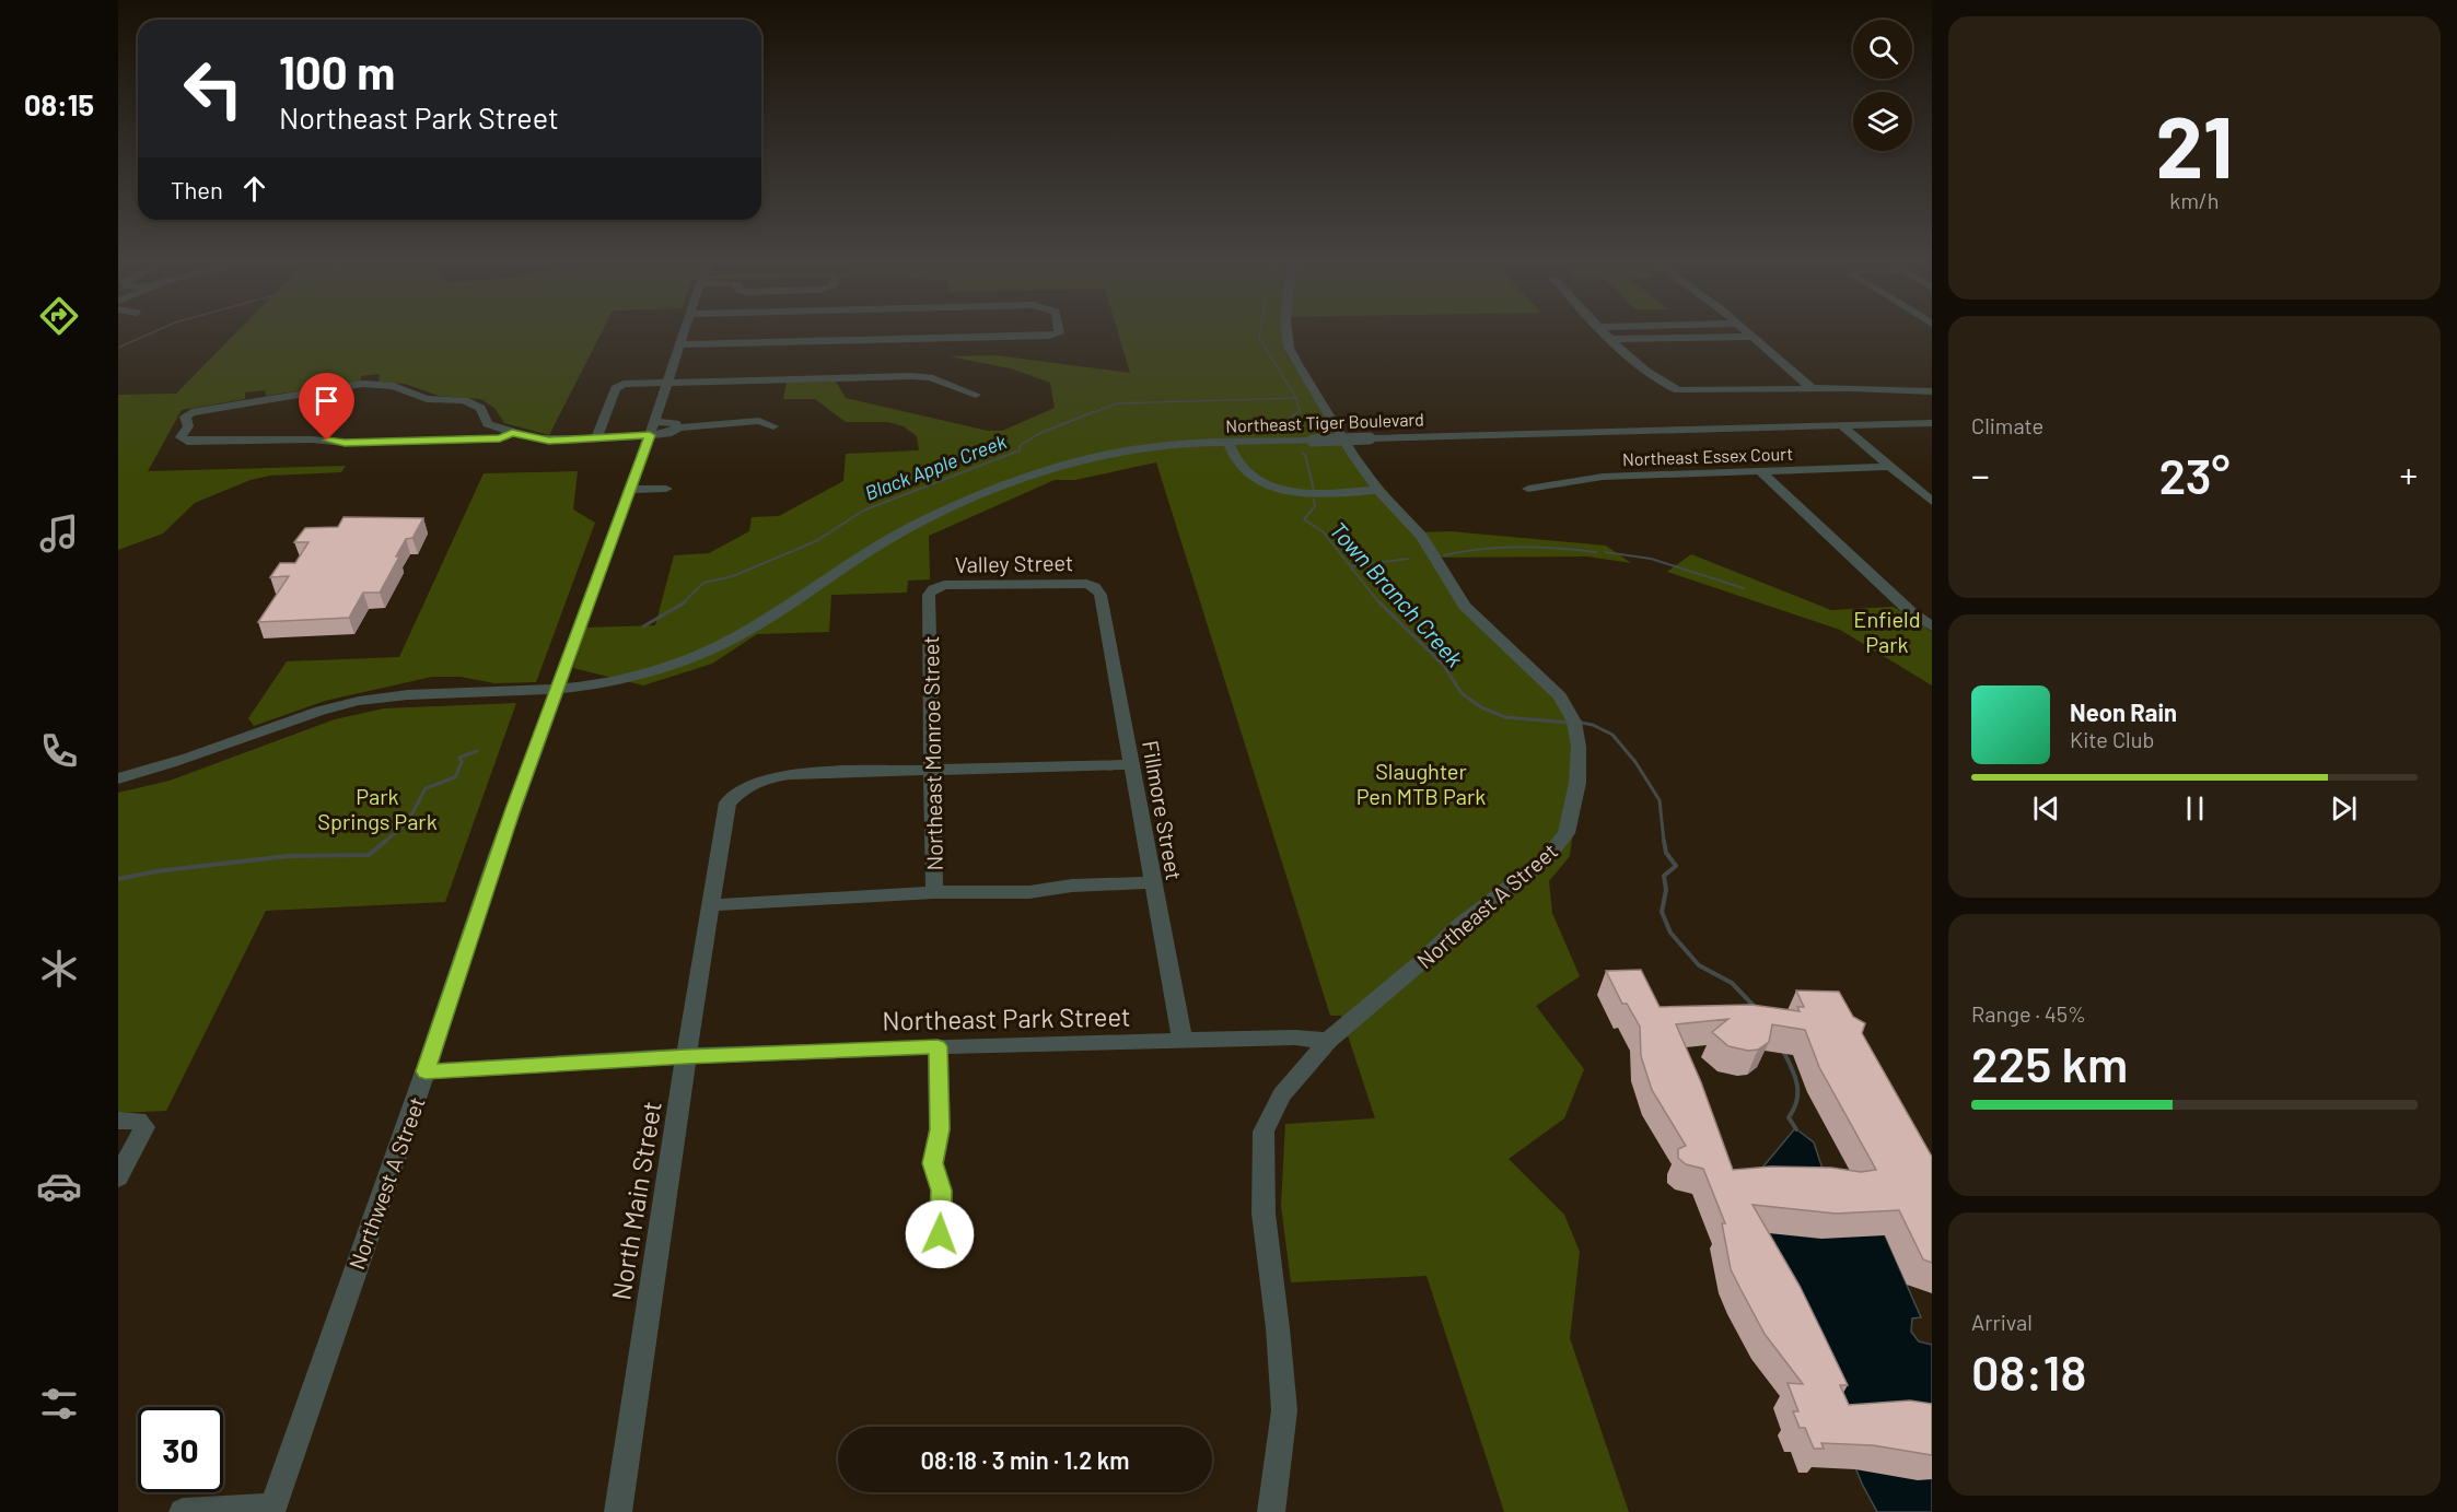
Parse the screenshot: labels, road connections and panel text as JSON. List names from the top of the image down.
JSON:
{
  "streets": {
    "street": [
      "Northeast Tiger Boulevard",
      "Northeast Essex Court",
      "Valley Street",
      "Northeast Monroe Street",
      "Fillmore Street",
      "Northeast A Street",
      "Northeast Park Street",
      "Northwest A Street",
      "North Main Street"
    ]
  },
  "crossings": [
    ["Northeast Tiger Boulevard", "Northwest A Street"],
    ["Valley Street", "Northeast Monroe Street"],
    ["Valley Street", "Fillmore Street"],
    ["Northeast Monroe Street", "North Main Street"],
    ["Fillmore Street", "Northeast Park Street"],
    ["Northeast A Street", "Northeast Park Street"],
    ["Northeast Park Street", "Northwest A Street"],
    ["Northeast Park Street", "North Main Street"]
  ],
  "water": ["Black Apple Creek", "Town Branch Creek"],
  "parks": ["Enfield Park", "Slaughter Pen MTB Park", "Park Springs Park"],
  "page": {
    "tabs": "08:15",
    "tile": [
      ["21", "km/h"],
      "Climate",
      ["Range · 45%", "225 km"],
      ["Arrival", "08:18"]
    ],
    "turn": ["100 m", "Northeast Park Street"],
    "then": "Then",
    "heat": ["−", "23°", "+"],
    "song": ["Neon Rain", "Kite Club"],
    "limit": "30",
    "trip": "08:18 · 3 min · 1.2 km"
  }
}
